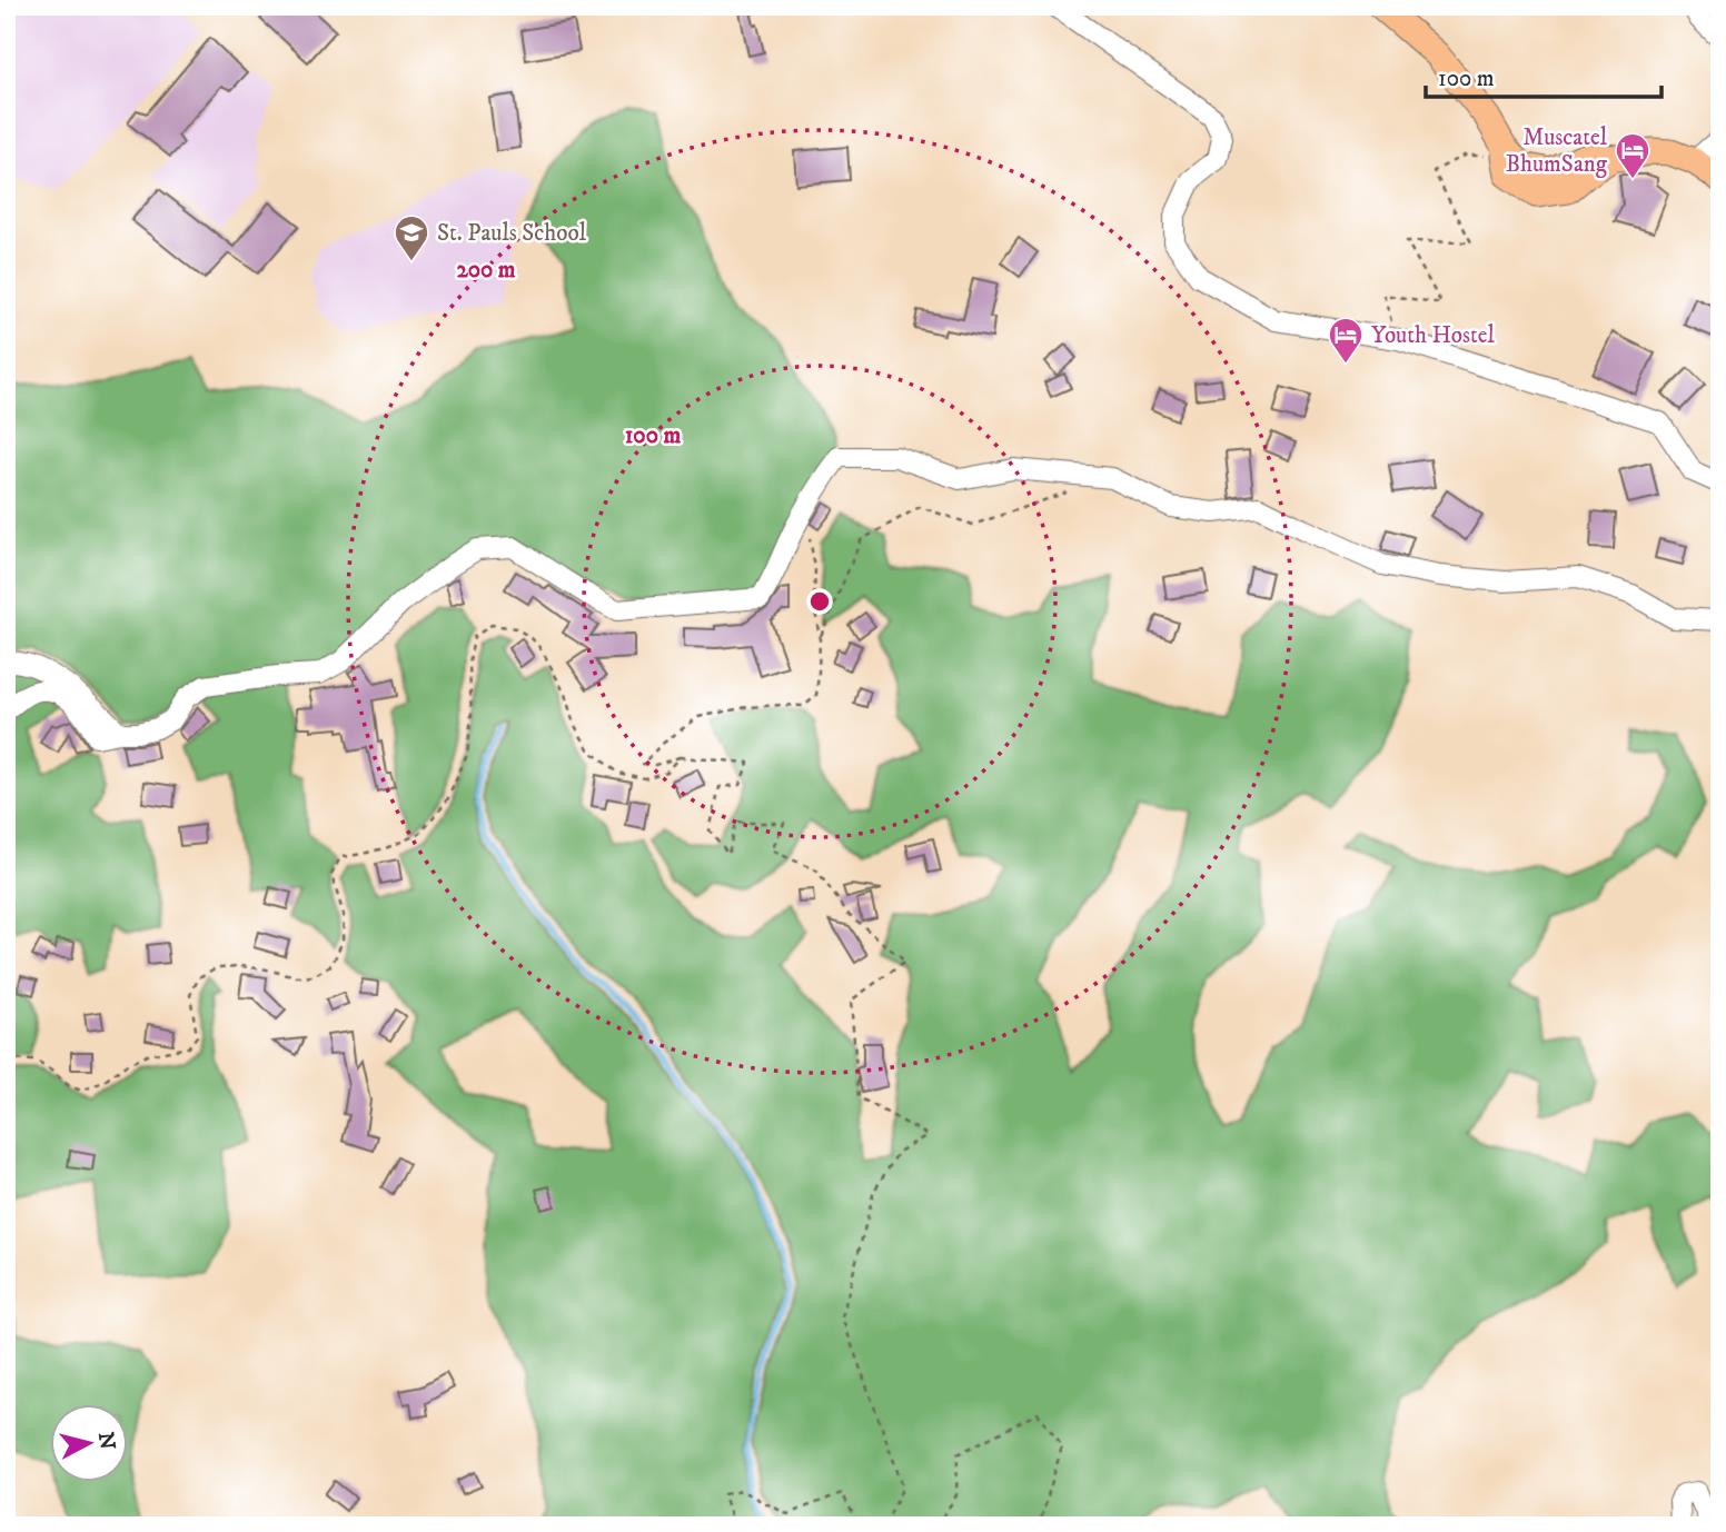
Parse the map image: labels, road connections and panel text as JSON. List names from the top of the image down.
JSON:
{
  "places": {
    "hotel": ["Muscatel BhumSang", "Youth Hostel"],
    "school or university": ["St. Pauls School"]
  },
  "scale_bar": "100 m",
  "north": "right",
  "rings": ["200 m", "100 m"]
}
